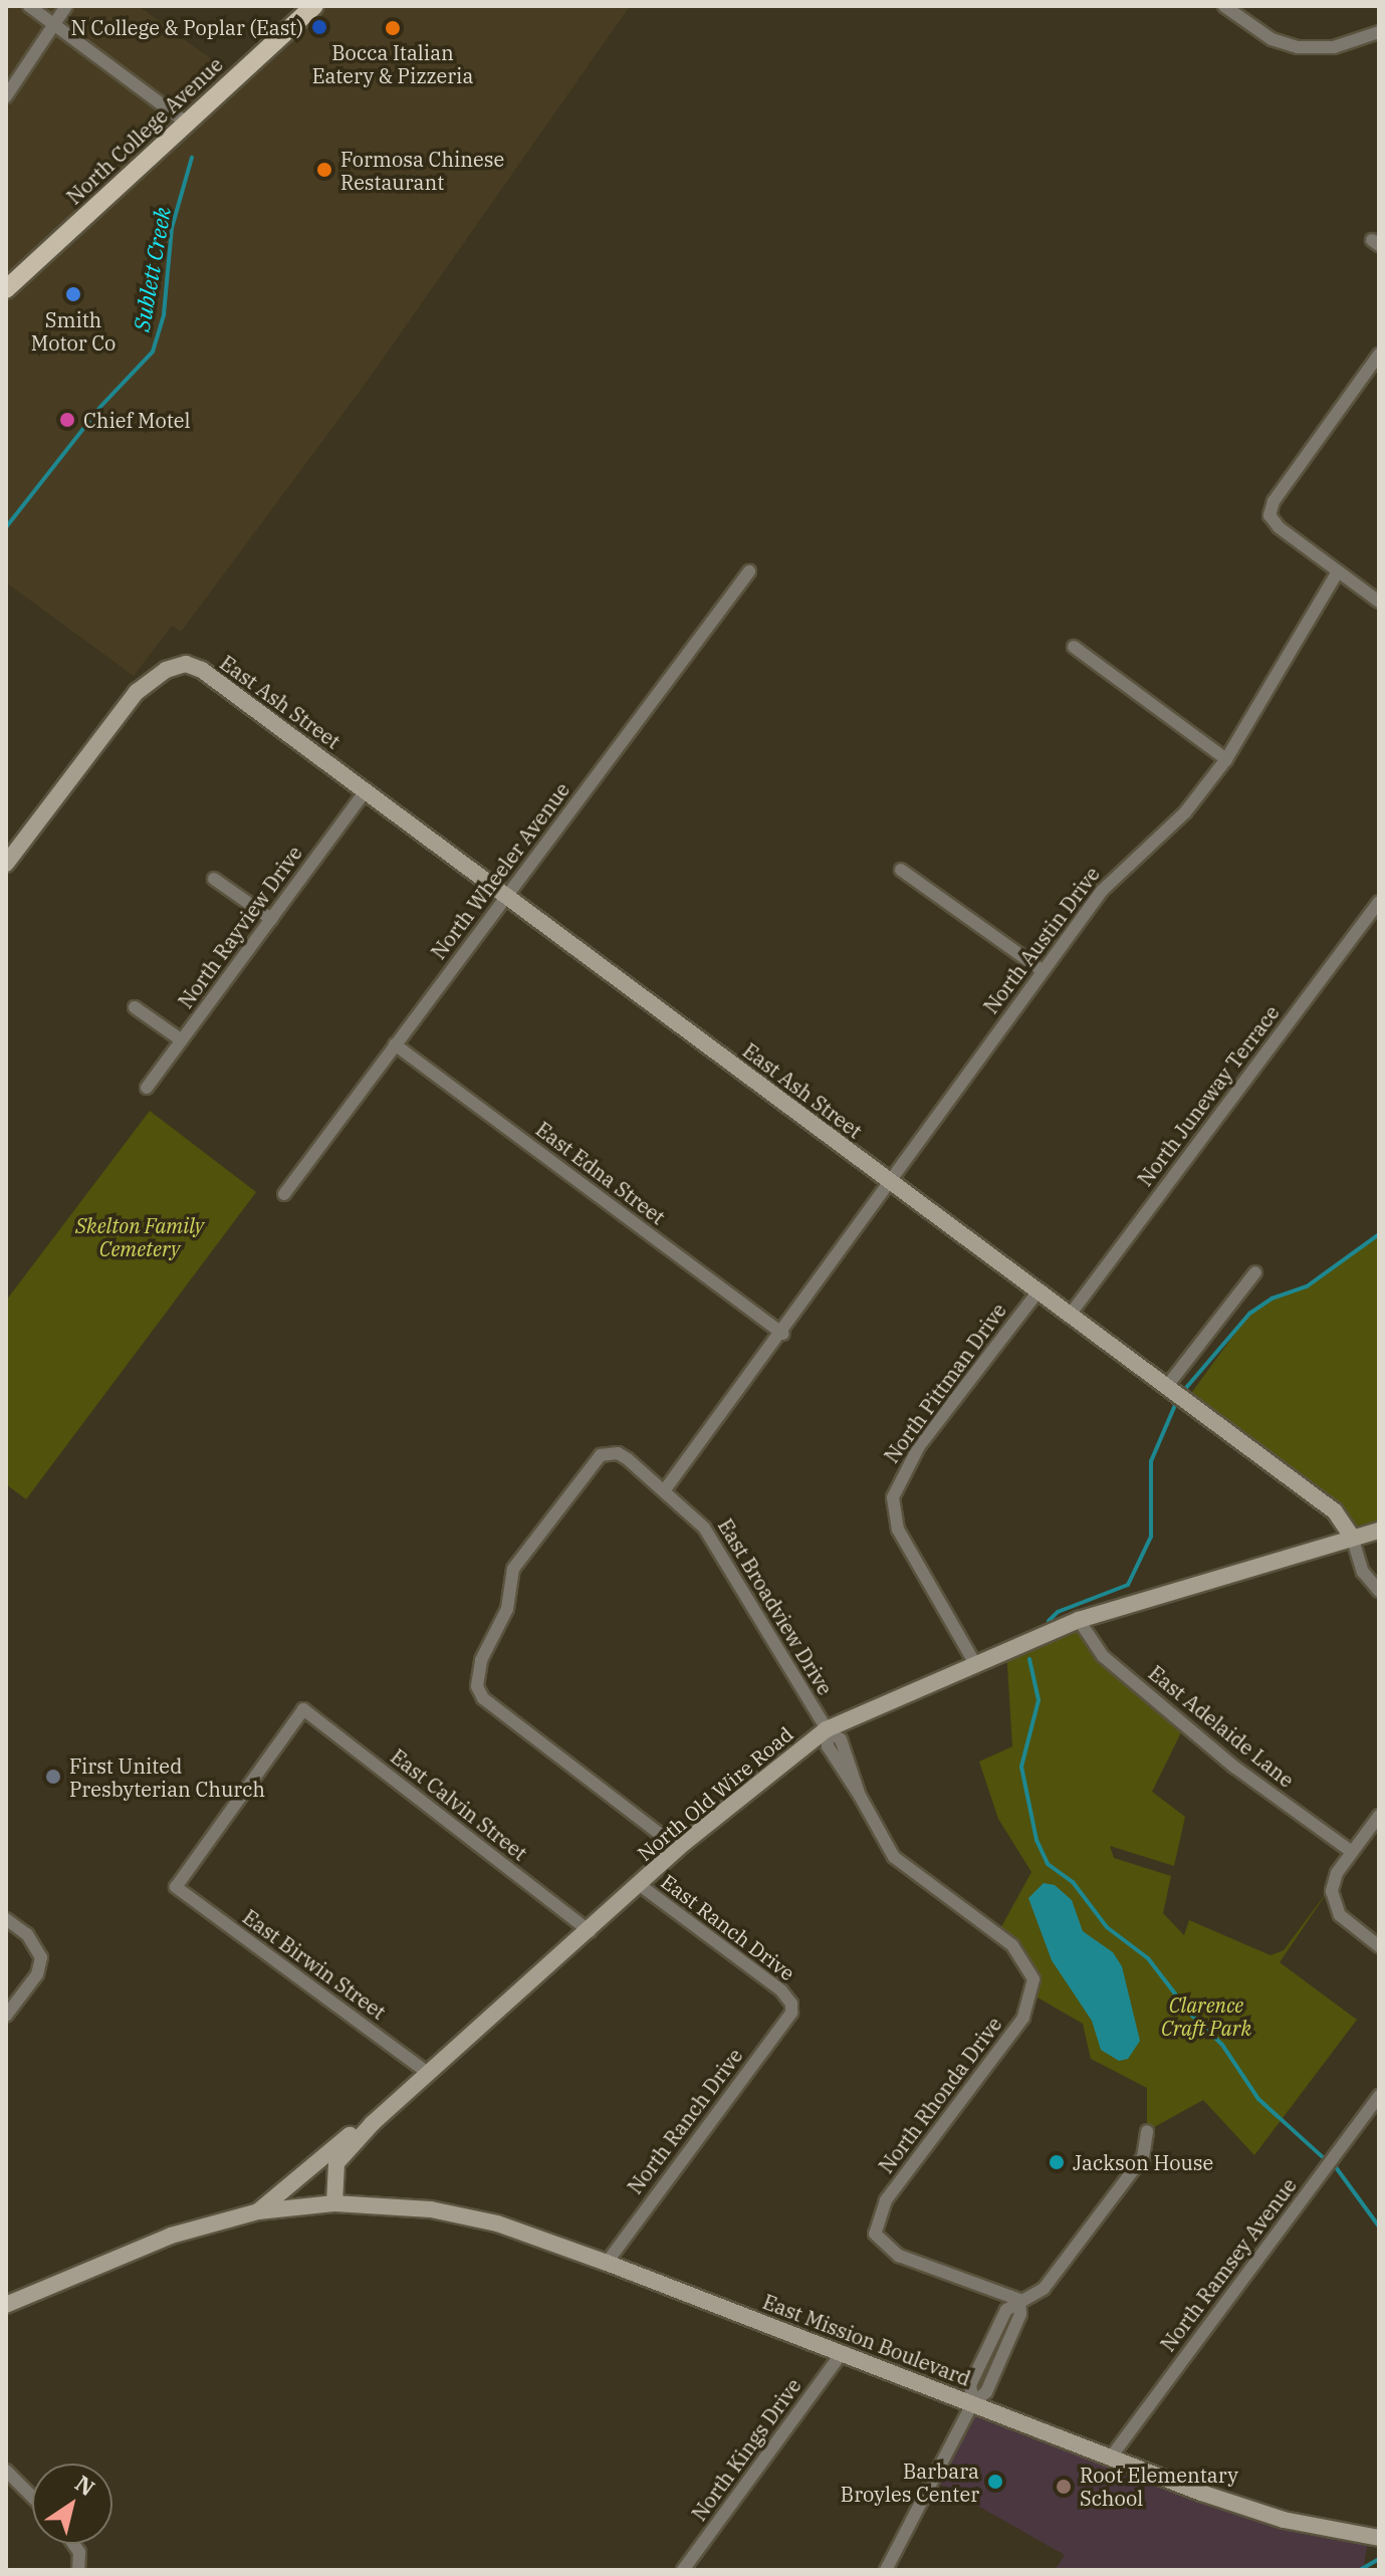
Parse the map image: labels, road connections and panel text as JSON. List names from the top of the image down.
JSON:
{
  "streets": {
    "main road": ["North College Avenue"],
    "street": [
      "East Ash Street",
      "North Wheeler Avenue",
      "North Rayview Drive",
      "North Austin Drive",
      "North Juneway Terrace",
      "East Edna Street",
      "North Pittman Drive",
      "East Broadview Drive",
      "East Adelaide Lane",
      "North Old Wire Road",
      "East Calvin Street",
      "East Ranch Drive",
      "East Birwin Street",
      "North Rhonda Drive",
      "North Ranch Drive",
      "North Ramsey Avenue",
      "East Mission Boulevard",
      "North Kings Drive"
    ]
  },
  "crossings": [
    ["East Ash Street", "North Wheeler Avenue"],
    ["East Ash Street", "North Rayview Drive"],
    ["East Ash Street", "North Austin Drive"],
    ["East Ash Street", "North Juneway Terrace"],
    ["East Ash Street", "North Pittman Drive"],
    ["East Ash Street", "North Old Wire Road"],
    ["North Wheeler Avenue", "East Edna Street"],
    ["North Austin Drive", "East Edna Street"],
    ["North Austin Drive", "East Broadview Drive"],
    ["North Pittman Drive", "North Old Wire Road"],
    ["East Broadview Drive", "North Old Wire Road"],
    ["East Broadview Drive", "North Rhonda Drive"],
    ["East Adelaide Lane", "North Old Wire Road"],
    ["North Old Wire Road", "East Calvin Street"],
    ["North Old Wire Road", "East Ranch Drive"],
    ["North Old Wire Road", "East Birwin Street"],
    ["North Old Wire Road", "East Mission Boulevard"],
    ["East Calvin Street", "East Birwin Street"],
    ["East Ranch Drive", "North Ranch Drive"],
    ["North Ranch Drive", "East Mission Boulevard"],
    ["North Ramsey Avenue", "East Mission Boulevard"],
    ["East Mission Boulevard", "North Kings Drive"]
  ],
  "water": ["Sublett Creek"],
  "parks": ["Skelton Family Cemetery", "Clarence Craft Park"],
  "places": [
    "N College & Poplar (East)",
    "Bocca Italian Eatery & Pizzeria",
    "Formosa Chinese Restaurant",
    "Smith Motor Co",
    "Chief Motel",
    "First United Presbyterian Church",
    "Jackson House",
    "Barbara Broyles Center",
    "Root Elementary School"
  ],
  "north": "top right"
}
